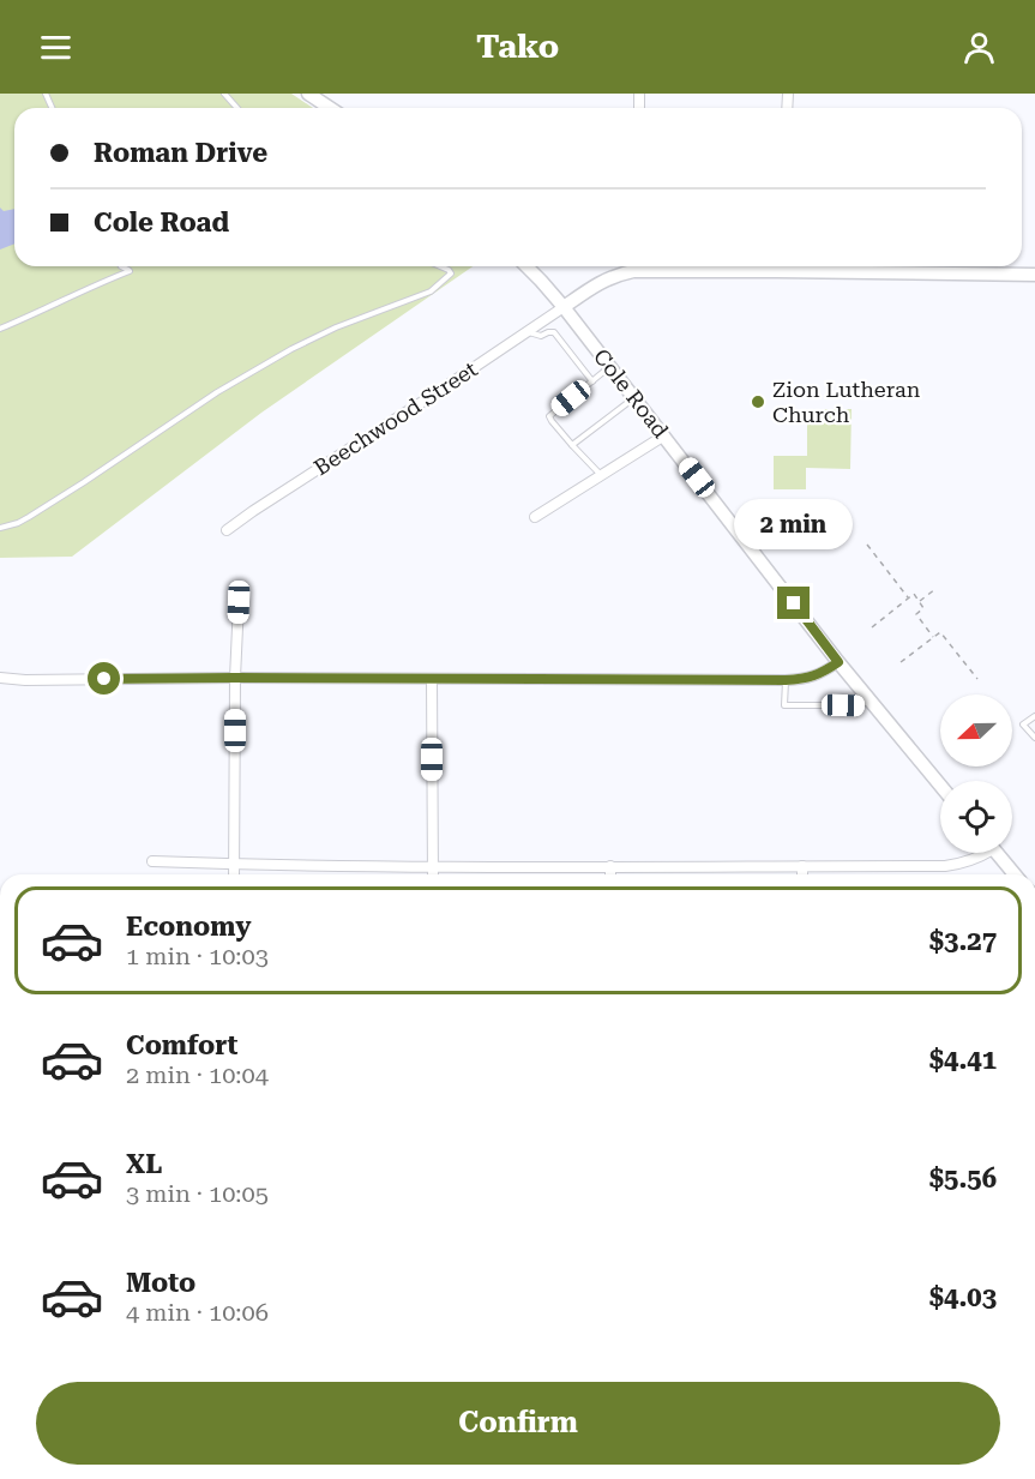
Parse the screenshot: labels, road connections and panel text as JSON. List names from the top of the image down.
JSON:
{
  "streets": {
    "street": ["Cole Road", "Beechwood Street"]
  },
  "crossings": [
    ["Cole Road", "Beechwood Street"]
  ],
  "places": ["Zion Lutheran Church"],
  "north": "left",
  "page": {
    "header": "Tako",
    "banner": ["Roman Drive", "Cole Road"],
    "bubble": "2 min",
    "list": [
      {
        "name": "Economy",
        "note": "1 min · 10:03",
        "value": "$3.27"
      },
      {
        "name": "Comfort",
        "note": "2 min · 10:04",
        "value": "$4.41"
      },
      {
        "name": "XL",
        "note": "3 min · 10:05",
        "value": "$5.56"
      },
      {
        "name": "Moto",
        "note": "4 min · 10:06",
        "value": "$4.03"
      }
    ],
    "buttons": "Confirm"
  }
}
